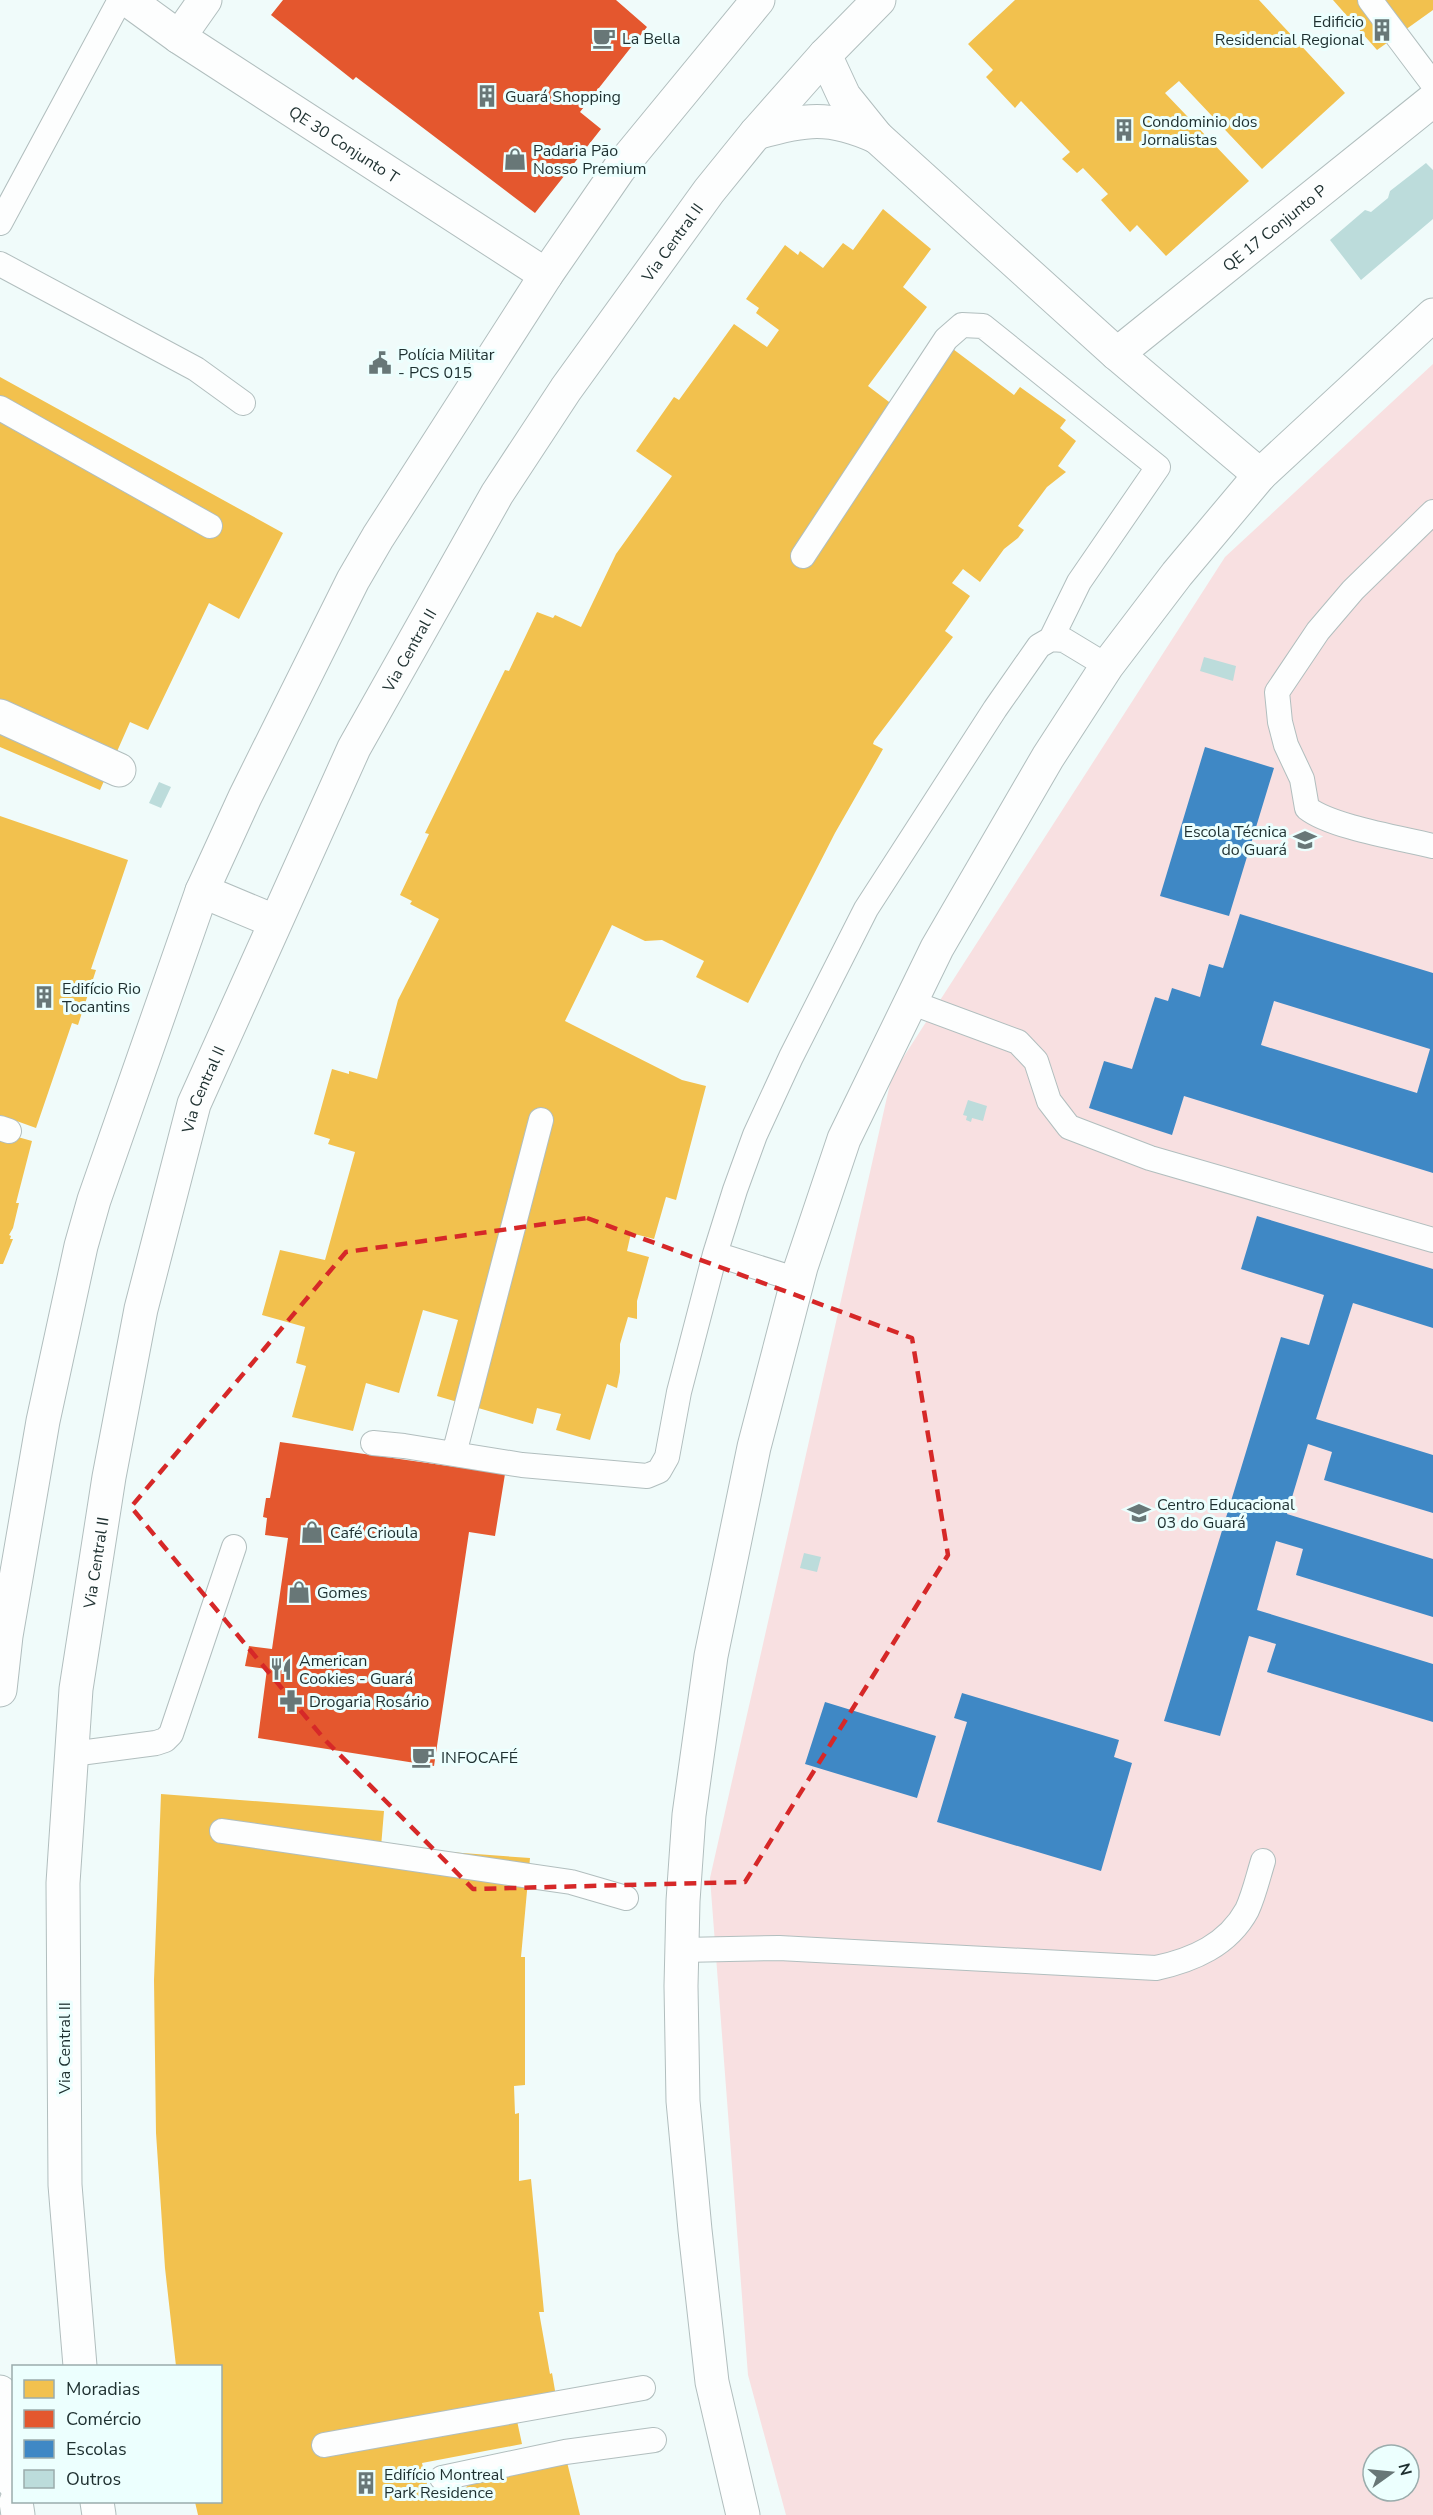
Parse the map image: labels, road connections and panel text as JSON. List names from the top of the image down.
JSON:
{
  "streets": {
    "street": ["QE 30 Conjunto T", "QE 17 Conjunto P", "Via Central II"]
  },
  "places": {
    "building": [
      "Edificio Residencial Regional",
      "Guará Shopping",
      "Condominio dos Jornalistas",
      "Edifício Rio Tocantins",
      "Edifício Montreal Park Residence"
    ],
    "cafe": ["La Bella", "INFOCAFÉ"],
    "shop": ["Padaria Pão Nosso Premium", "Café Crioula", "Gomes"],
    "public building": ["Polícia Militar - PCS 015"],
    "school or university": ["Escola Técnica do Guará", "Centro Educacional 03 do Guará"],
    "restaurant": ["American Cookies - Guará"],
    "pharmacy": ["Drogaria Rosário"]
  },
  "legend": [
    "Moradias",
    "Comércio",
    "Escolas",
    "Outros"
  ],
  "north": "right"
}
